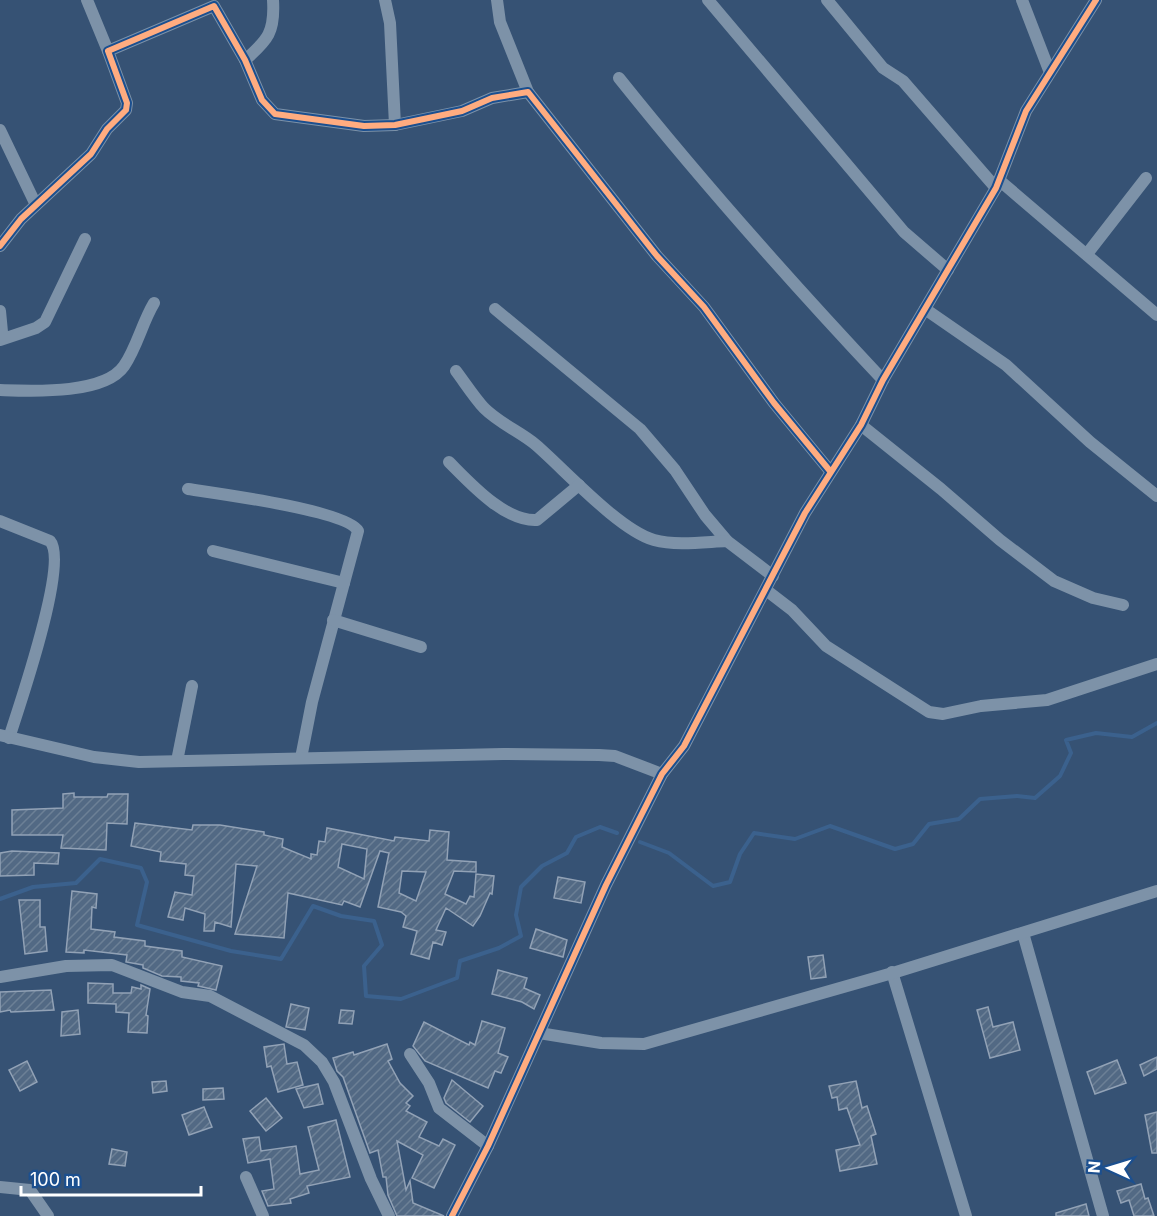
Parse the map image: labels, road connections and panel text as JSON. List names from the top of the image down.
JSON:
{
  "scale_bar": "100 m",
  "north": "left"
}
